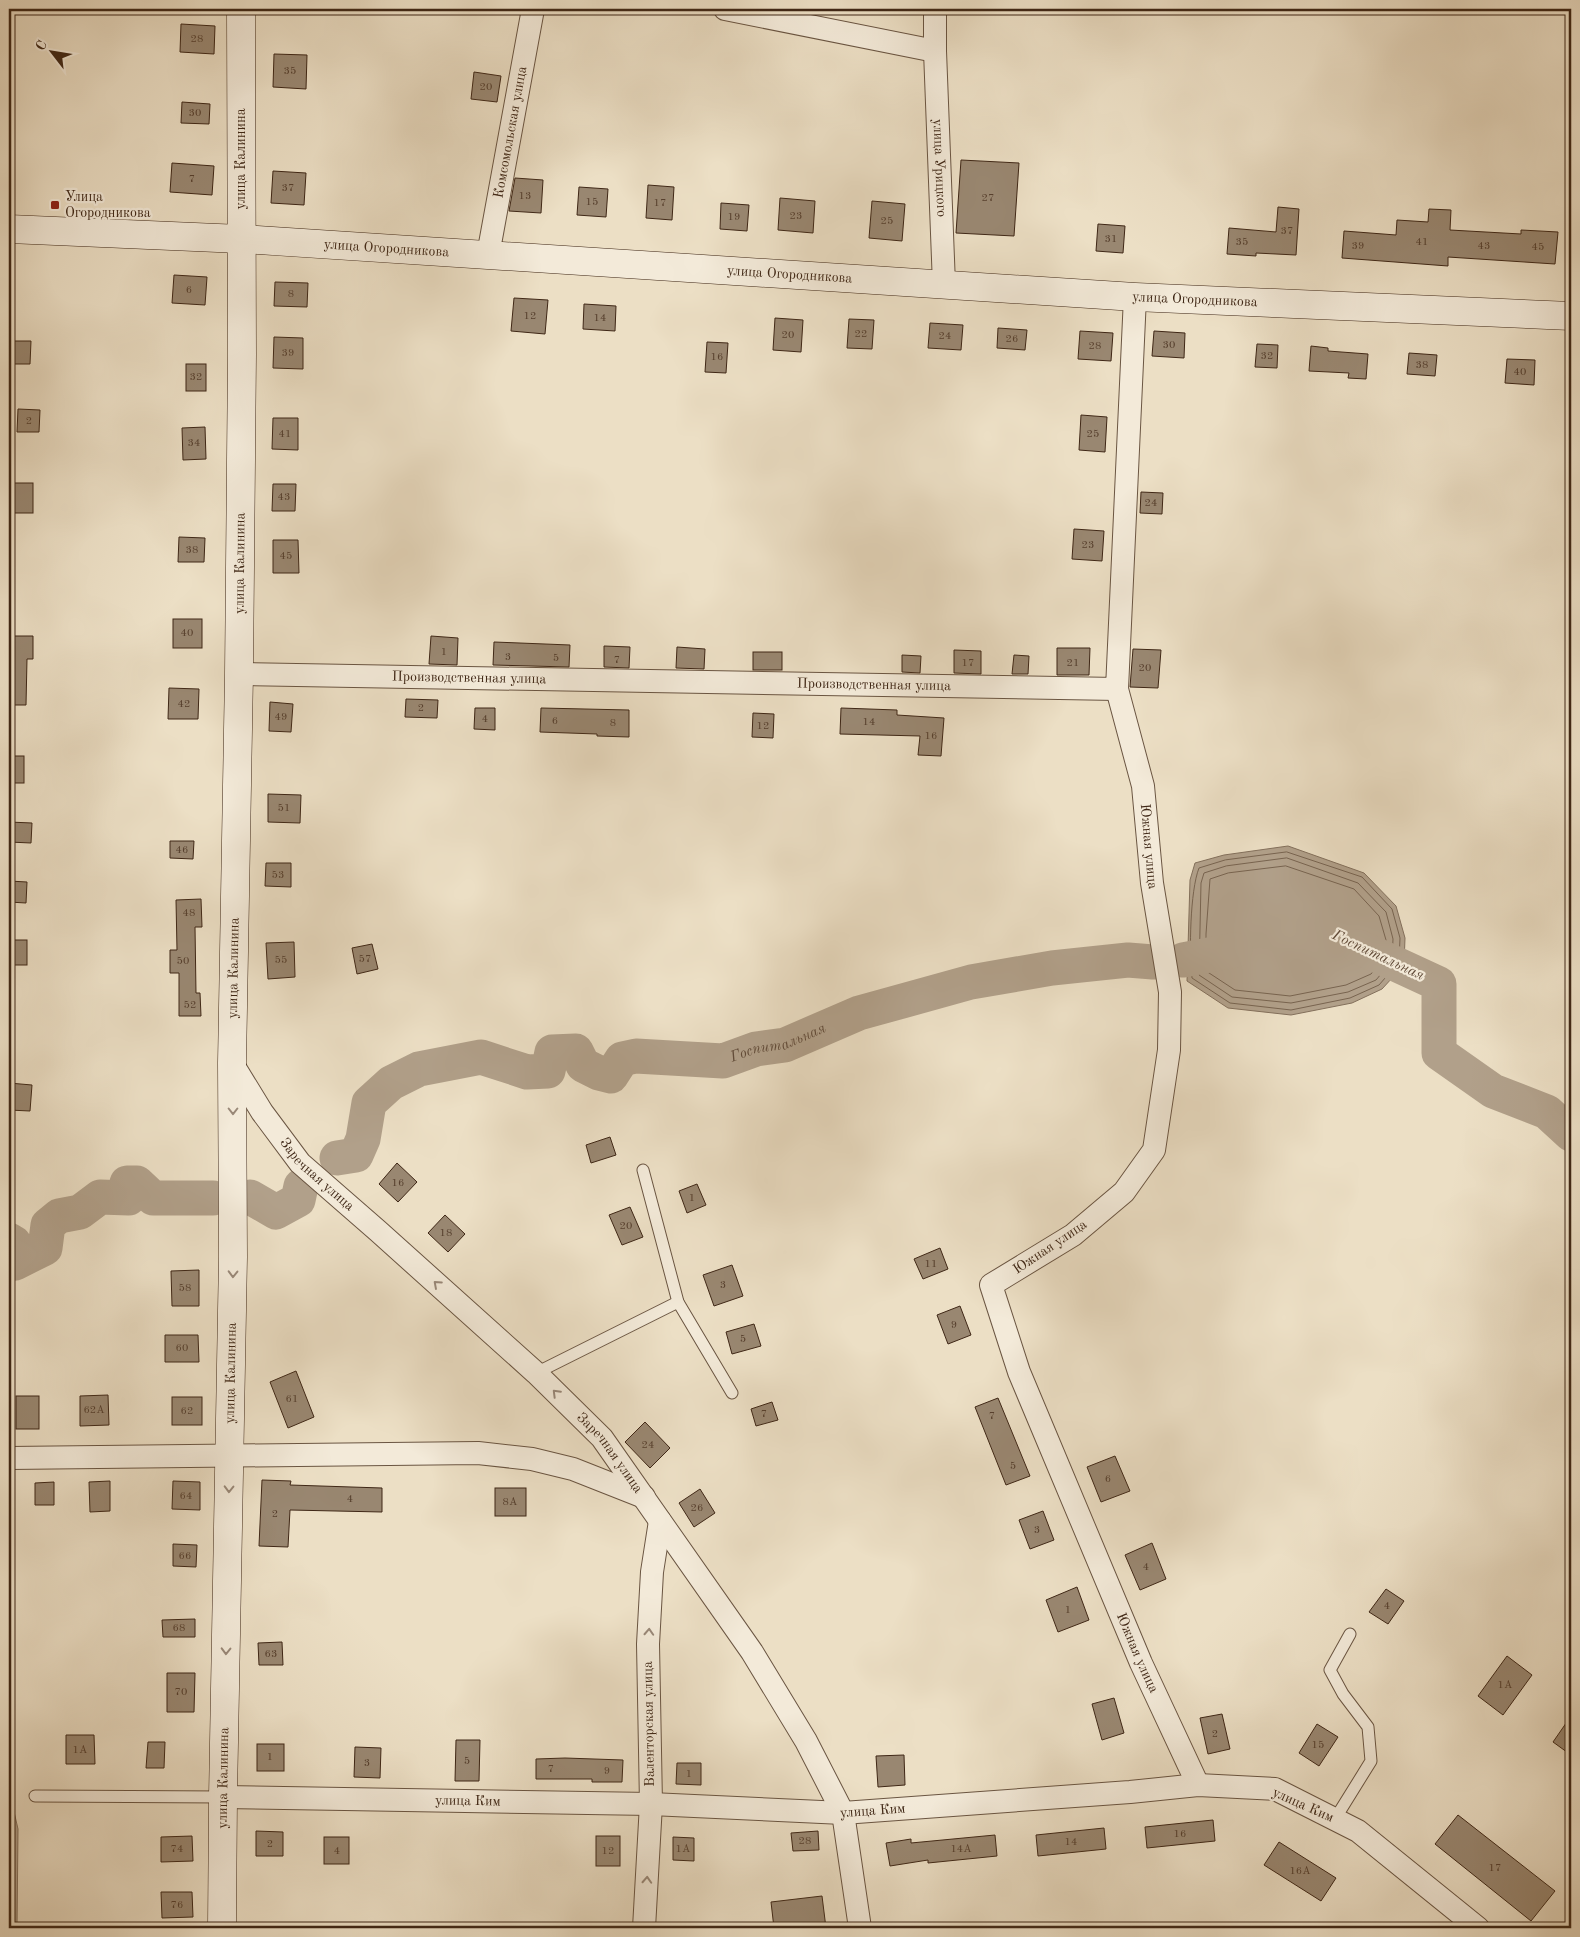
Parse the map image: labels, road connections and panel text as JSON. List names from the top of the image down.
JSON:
{
  "streets": {
    "street": [
      "Комсомольская улица",
      "улица Калинина",
      "улица Урицкого",
      "улица Огородникова",
      "Производственная улица",
      "Южная улица",
      "Заречная улица",
      "Валенторская улица",
      "улица Ким"
    ]
  },
  "crossings": [
    ["Комсомольская улица", "улица Огородникова"],
    ["улица Калинина", "улица Огородникова"],
    ["улица Калинина", "Производственная улица"],
    ["улица Калинина", "Заречная улица"],
    ["улица Калинина", "улица Ким"],
    ["улица Урицкого", "улица Огородникова"],
    ["Производственная улица", "Южная улица"],
    ["Южная улица", "улица Ким"],
    ["Заречная улица", "Валенторская улица"],
    ["Заречная улица", "улица Ким"],
    ["Валенторская улица", "улица Ким"]
  ],
  "one_way": ["улица Калинина", "Заречная улица", "Валенторская улица"],
  "water": ["Госпитальная"],
  "places": {
    "transit": ["Улица Огородникова"]
  },
  "house_numbers": [
    "28",
    "35",
    "20",
    "30",
    "7",
    "37",
    "13",
    "27",
    "15",
    "17",
    "23",
    "19",
    "25",
    "37",
    "31",
    "35",
    "41",
    "39",
    "43",
    "45",
    "6",
    "8",
    "12",
    "14",
    "22",
    "20",
    "24",
    "26",
    "30",
    "28",
    "39",
    "32",
    "16",
    "38",
    "40",
    "32",
    "2",
    "41",
    "25",
    "34",
    "43",
    "24",
    "23",
    "38",
    "45",
    "40",
    "1",
    "3",
    "5",
    "7",
    "17",
    "21",
    "20",
    "42",
    "2",
    "49",
    "4",
    "6",
    "14",
    "8",
    "12",
    "16",
    "51",
    "46",
    "53",
    "48",
    "57",
    "55",
    "50",
    "52",
    "16",
    "1",
    "20",
    "18",
    "11",
    "3",
    "58",
    "9",
    "5",
    "60",
    "61",
    "62А",
    "62",
    "7",
    "7",
    "24",
    "5",
    "6",
    "64",
    "4",
    "8А",
    "26",
    "2",
    "3",
    "66",
    "4",
    "4",
    "1",
    "68",
    "63",
    "1А",
    "70",
    "2",
    "15",
    "1А",
    "1",
    "5",
    "3",
    "7",
    "9",
    "1",
    "16",
    "28",
    "14",
    "2",
    "74",
    "1А",
    "14А",
    "4",
    "12",
    "17",
    "16А",
    "76"
  ],
  "north": "top left"
}
